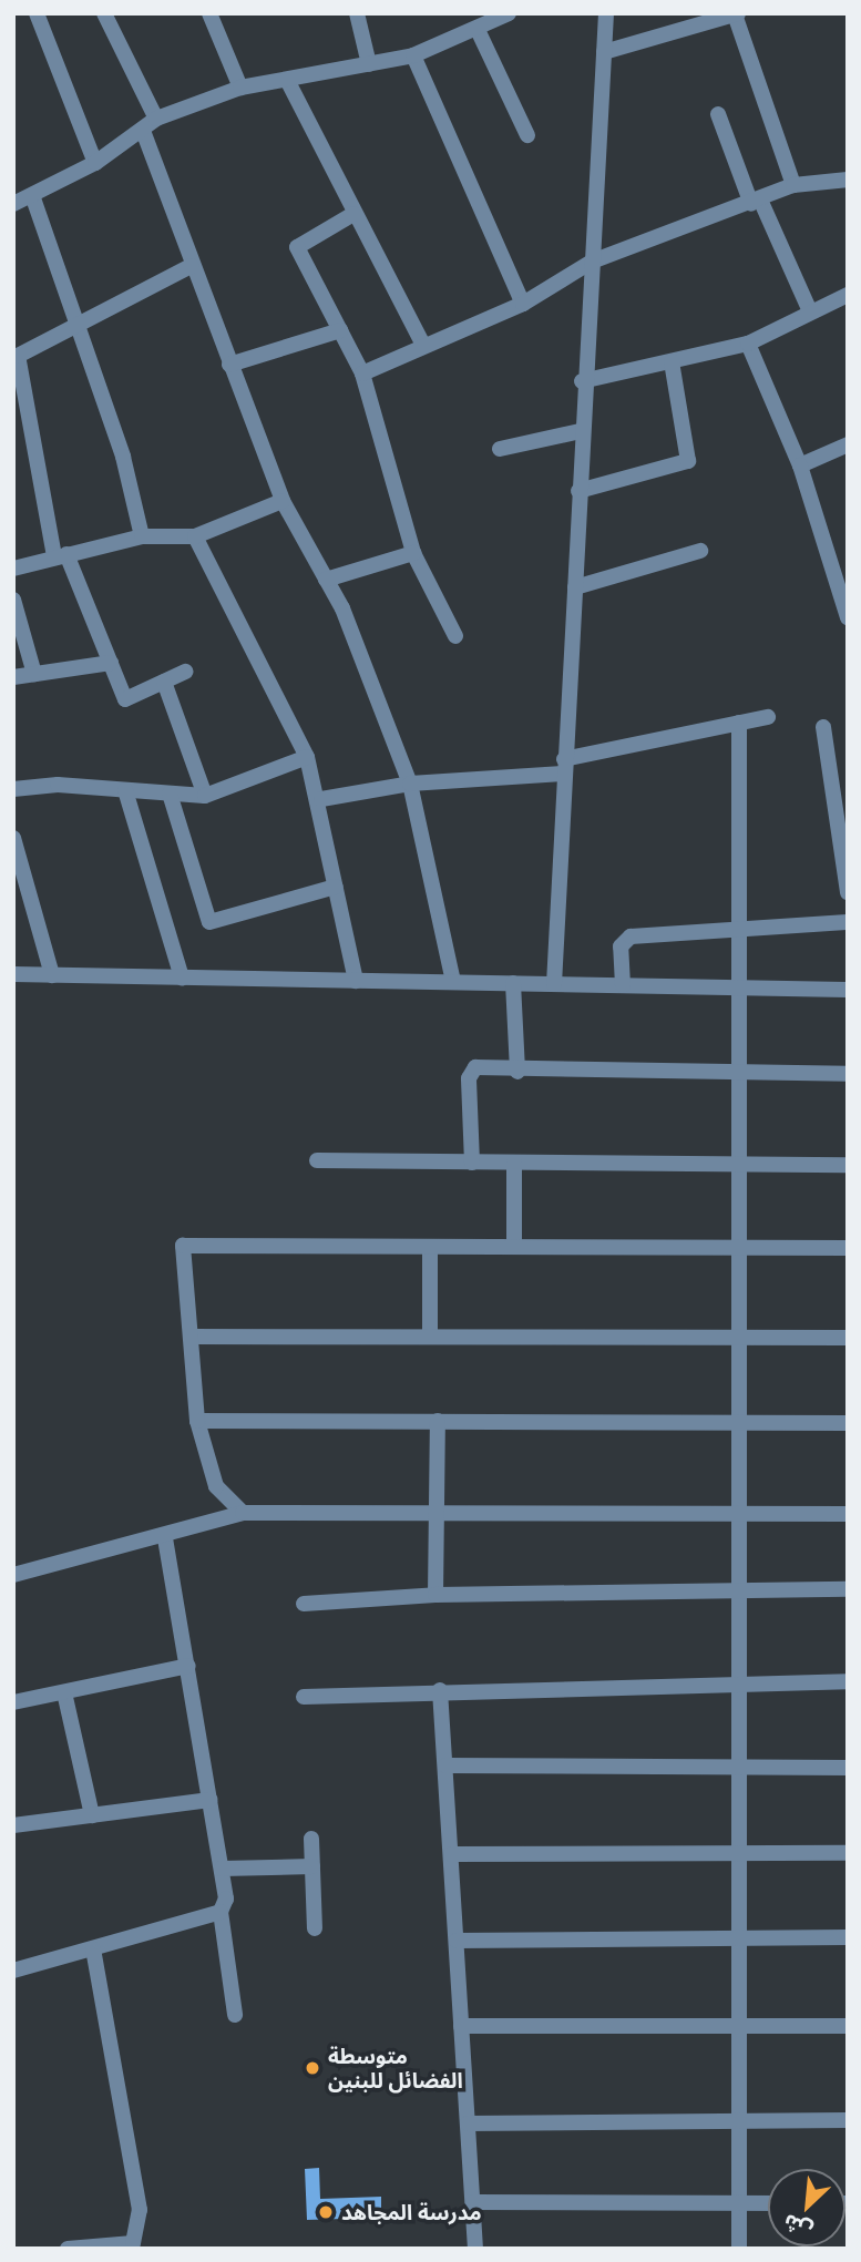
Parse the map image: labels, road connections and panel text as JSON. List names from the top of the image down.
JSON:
{
  "places": ["متوسطة الفضائل للبنين", "مدرسة المجاهد"],
  "north": "bottom left"
}
